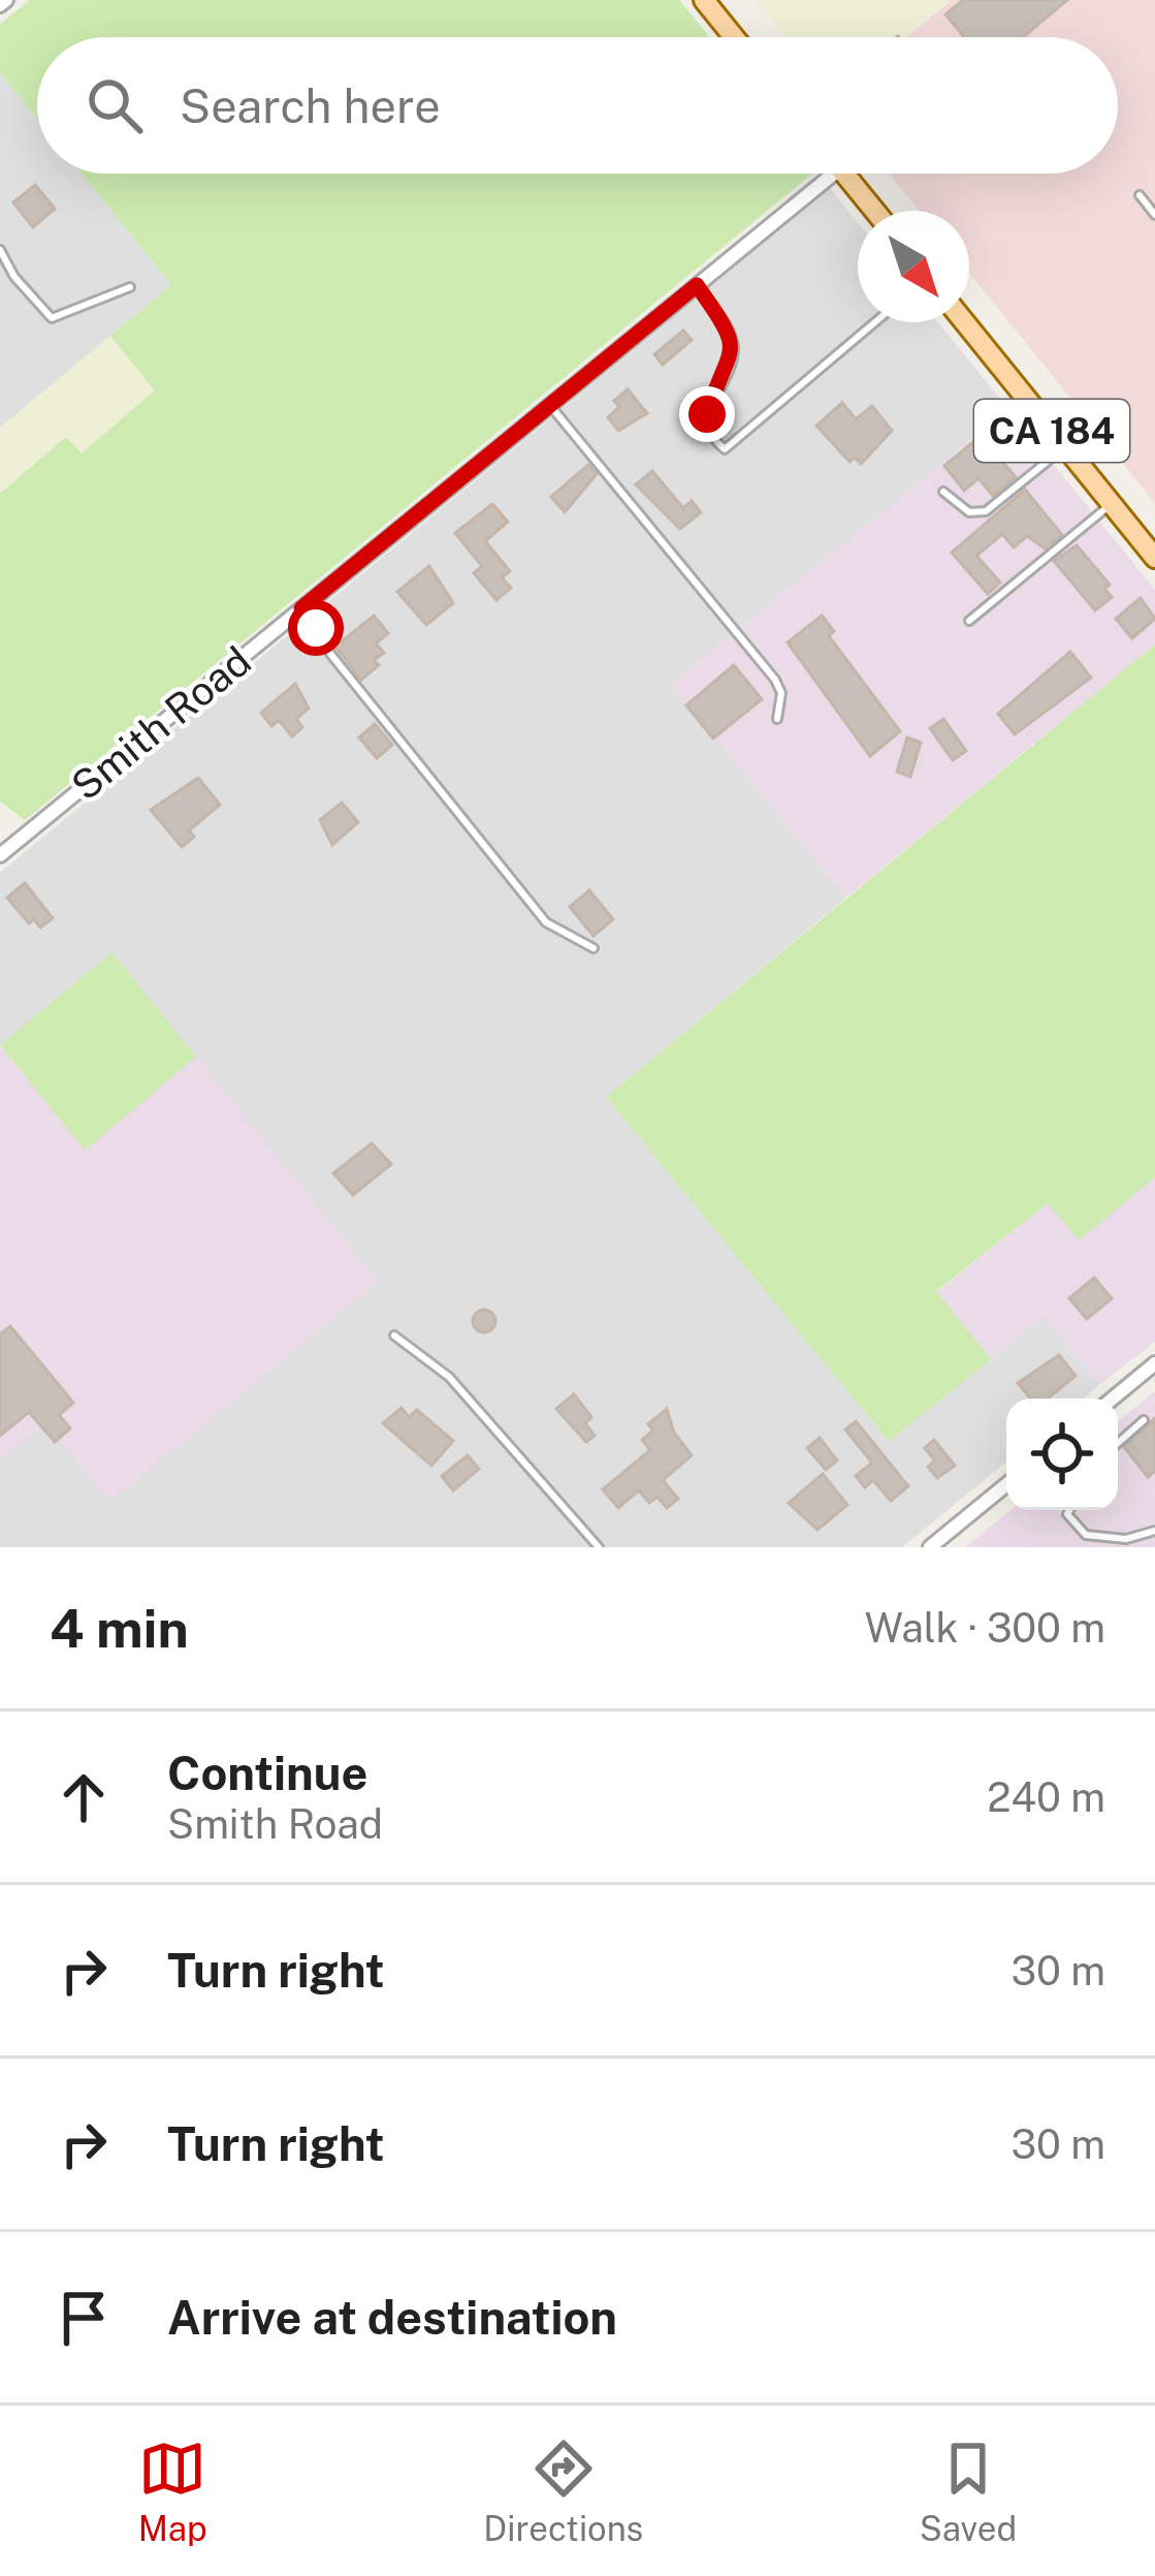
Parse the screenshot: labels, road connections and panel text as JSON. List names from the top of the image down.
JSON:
{
  "streets": {
    "main road": ["CA 184"],
    "street": ["Smith Road"]
  },
  "north": "bottom right",
  "page": {
    "search": "Search here",
    "heading": ["4 min", "Walk · 300 m"],
    "list": [
      ["Continue", "Smith Road", "240 m"],
      ["Turn right", "30 m"],
      ["Turn right", "30 m"],
      "Arrive at destination"
    ],
    "nav": ["Map", "Directions", "Saved"]
  }
}
